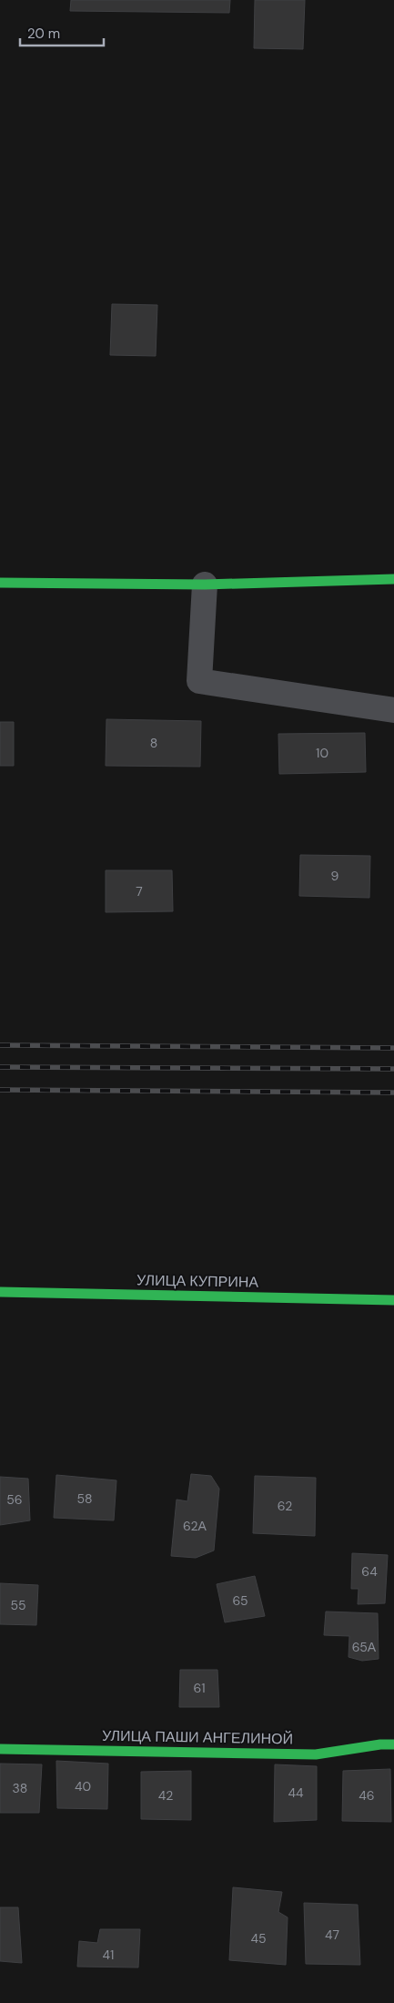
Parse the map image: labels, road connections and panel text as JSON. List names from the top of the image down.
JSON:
{
  "streets": {
    "street": ["УЛИЦА КУПРИНА", "УЛИЦА ПАШИ АНГЕЛИНОЙ"]
  },
  "house_numbers": [
    "8",
    "10",
    "9",
    "7",
    "58",
    "56",
    "62",
    "62А",
    "64",
    "65",
    "55",
    "65А",
    "61",
    "40",
    "38",
    "44",
    "42",
    "46",
    "47",
    "45",
    "41"
  ],
  "scale_bar": "20 m"
}
